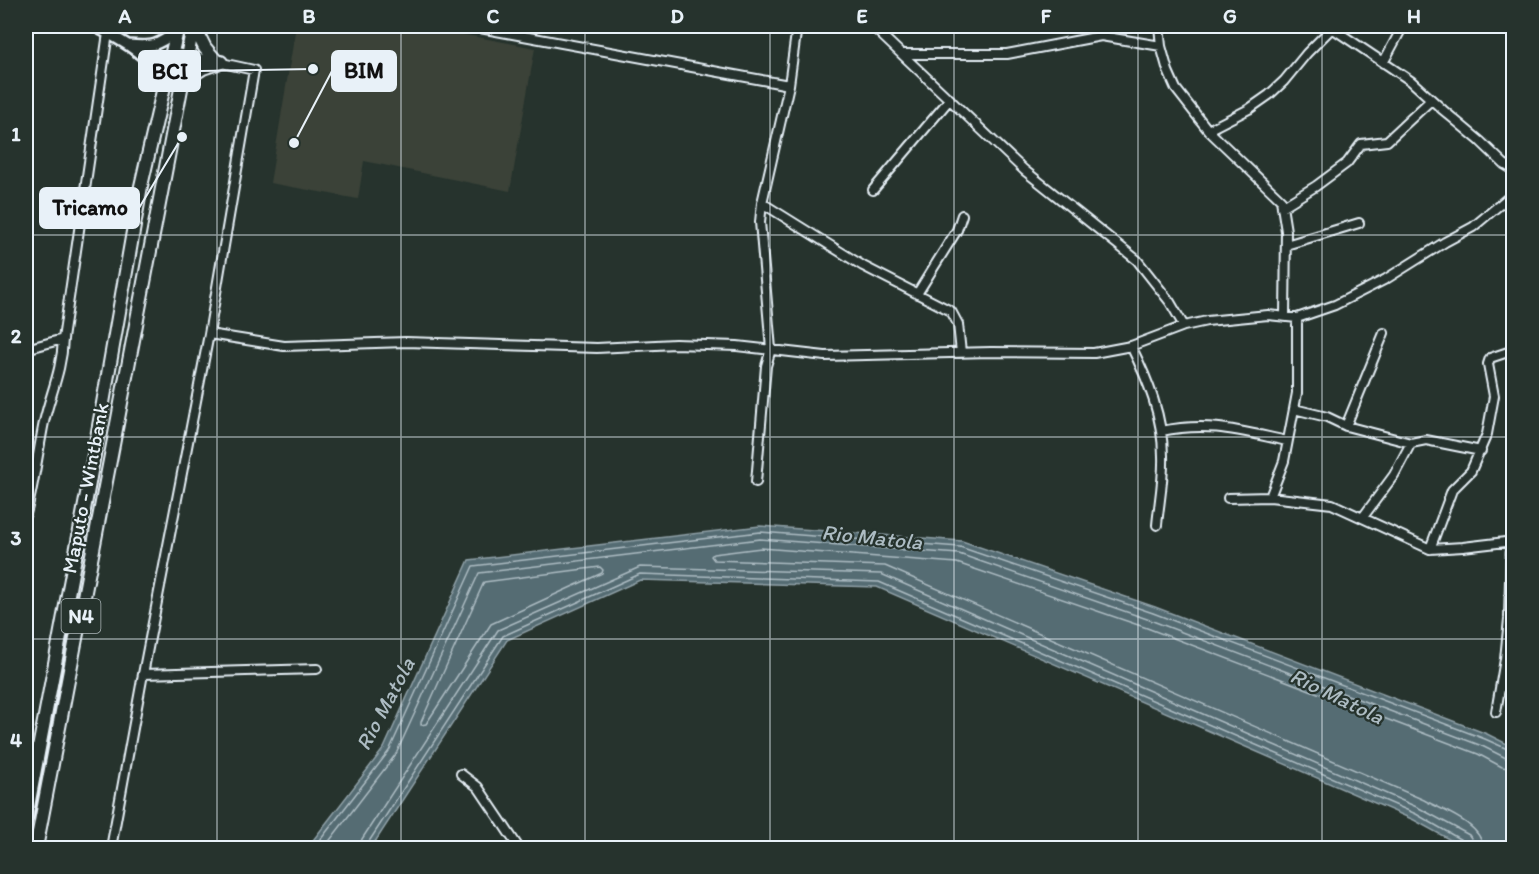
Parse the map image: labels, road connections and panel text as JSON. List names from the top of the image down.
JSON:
{
  "streets": {
    "highway": ["Maputo - Wintbank", "N4"]
  },
  "crossings": [
    ["Maputo - Wintbank", "N4"]
  ],
  "water": ["Rio Matola"],
  "places": ["BCI", "Tricamo", "BIM"],
  "grid": {
    "columns": [
      "A",
      "B",
      "C",
      "D",
      "E",
      "F",
      "G",
      "H"
    ],
    "rows": [
      "1",
      "2",
      "3",
      "4"
    ]
  }
}
